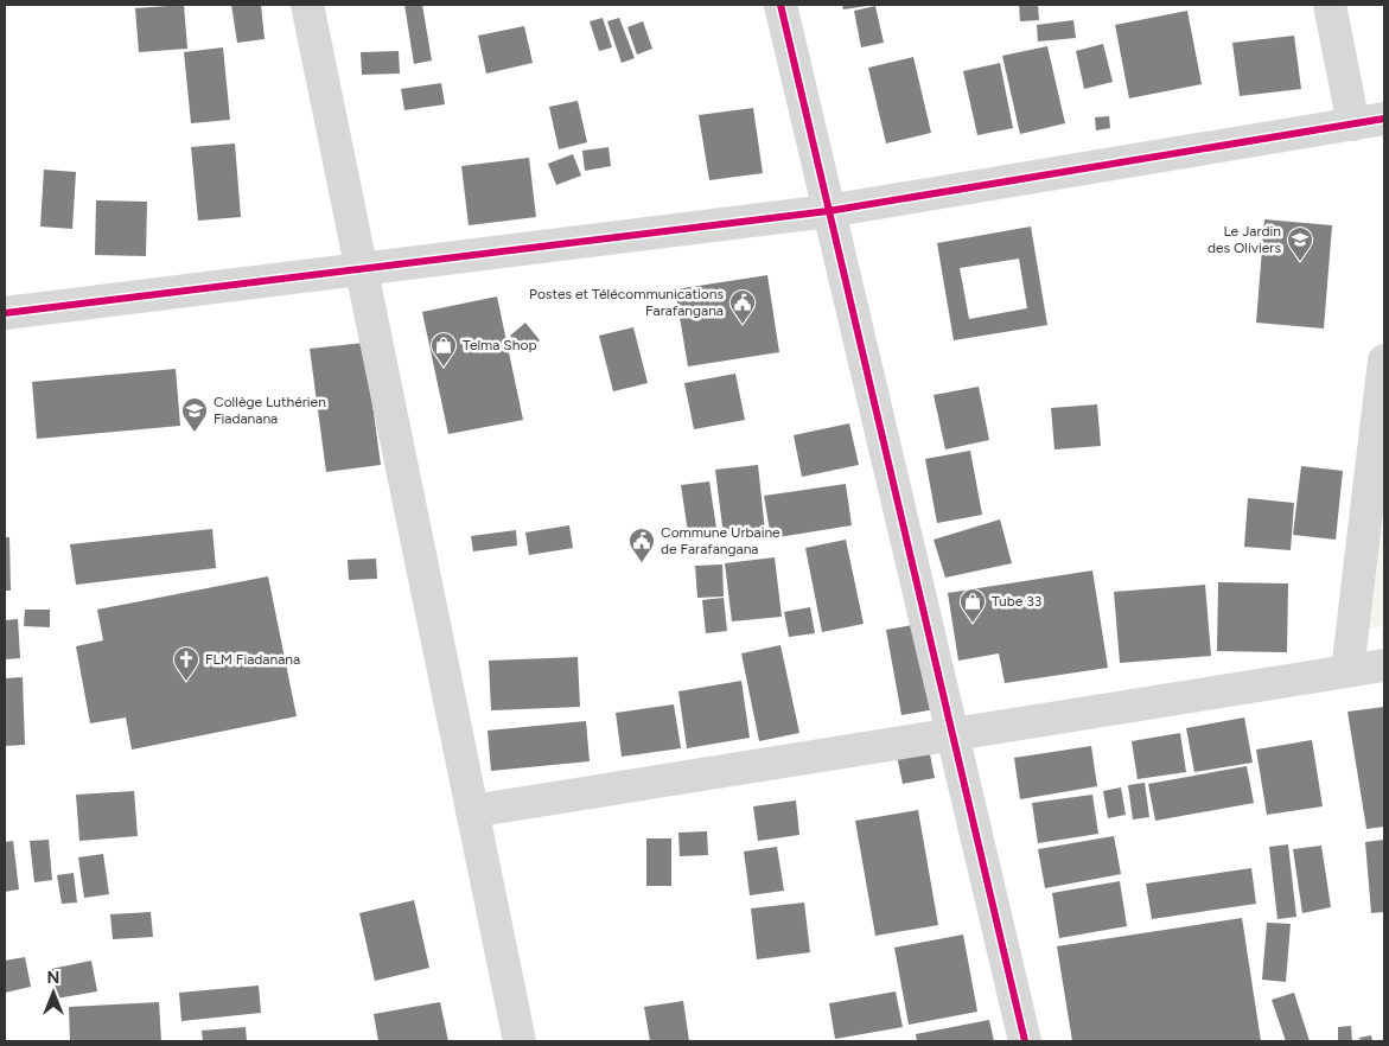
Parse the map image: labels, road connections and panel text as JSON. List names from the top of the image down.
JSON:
{
  "places": {
    "school or university": ["Le Jardin des Oliviers", "Collège Luthérien Fiadanana"],
    "public building": ["Postes et Télécommunications Farafangana", "Commune Urbaine de Farafangana"],
    "shop": ["Telma Shop", "Tube 33"],
    "church": ["FLM Fiadanana"]
  },
  "north": "top"
}
